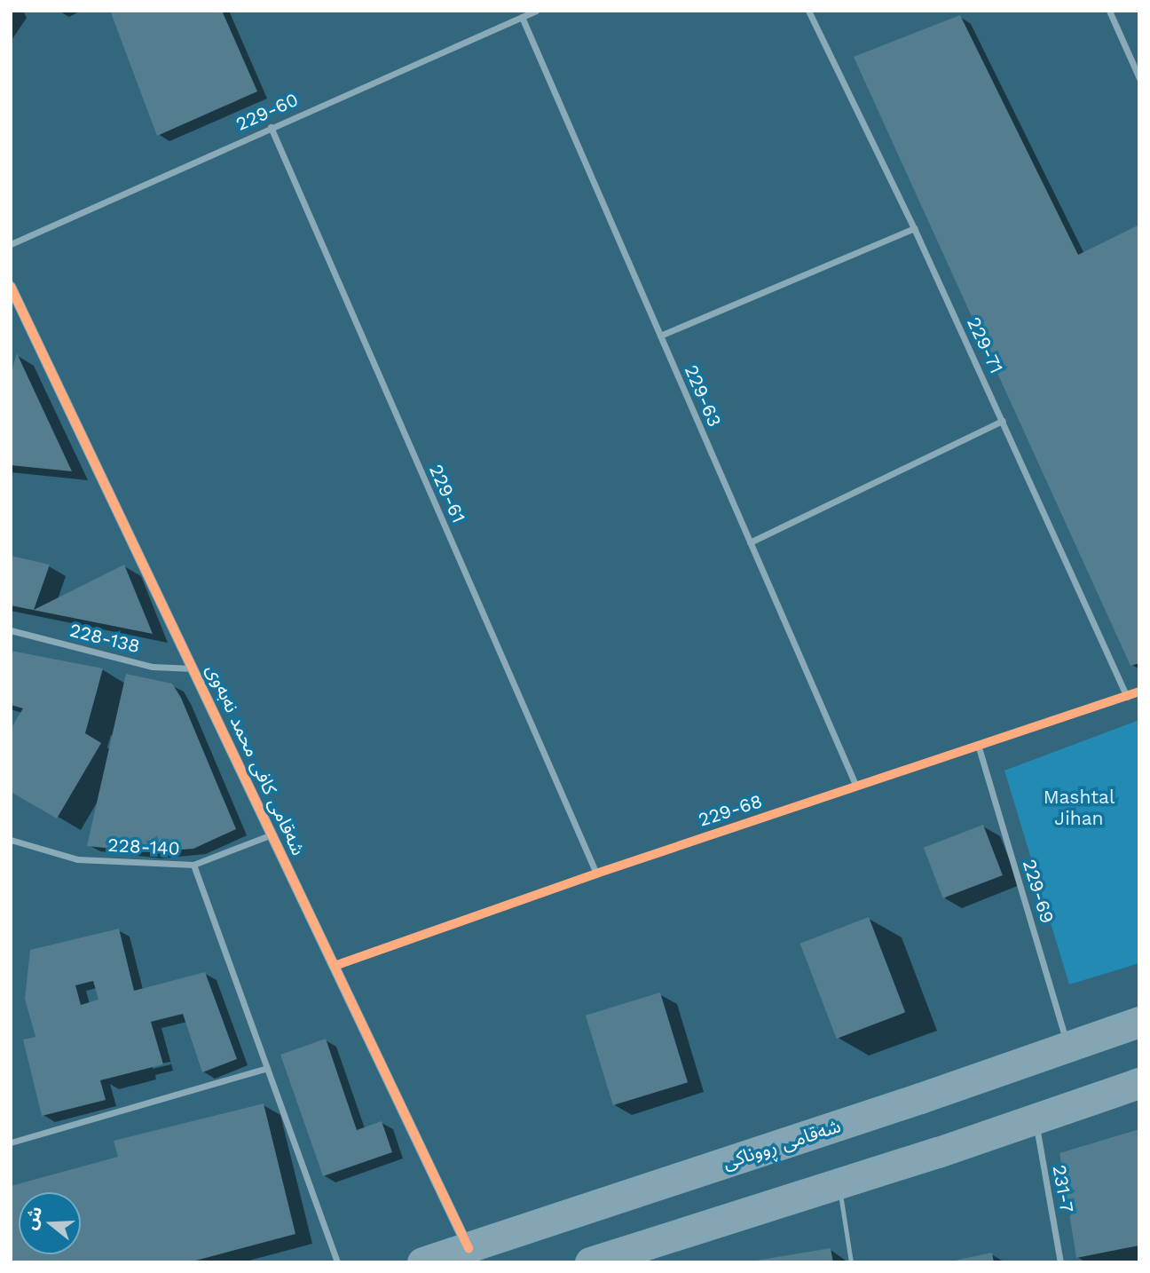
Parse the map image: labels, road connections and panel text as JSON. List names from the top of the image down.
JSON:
{
  "streets": {
    "main road": ["شەقامی ڕووناکی"],
    "street": [
      "229-60",
      "229-71",
      "229-63",
      "229-61",
      "228-138",
      "شەقامی کافی محمد نەبەوی",
      "229-68",
      "228-140",
      "229-69",
      "231-7"
    ]
  },
  "crossings": [
    ["229-60", "229-63"],
    ["229-60", "229-61"],
    ["229-71", "229-68"],
    ["229-63", "229-68"],
    ["229-61", "229-68"],
    ["228-138", "شەقامی کافی محمد نەبەوی"],
    ["شەقامی کافی محمد نەبەوی", "229-68"],
    ["شەقامی کافی محمد نەبەوی", "228-140"],
    ["شەقامی کافی محمد نەبەوی", "شەقامی ڕووناکی"],
    ["229-68", "229-69"],
    ["229-69", "شەقامی ڕووناکی"]
  ],
  "parks": ["Mashtal Jihan"],
  "north": "left"
}
